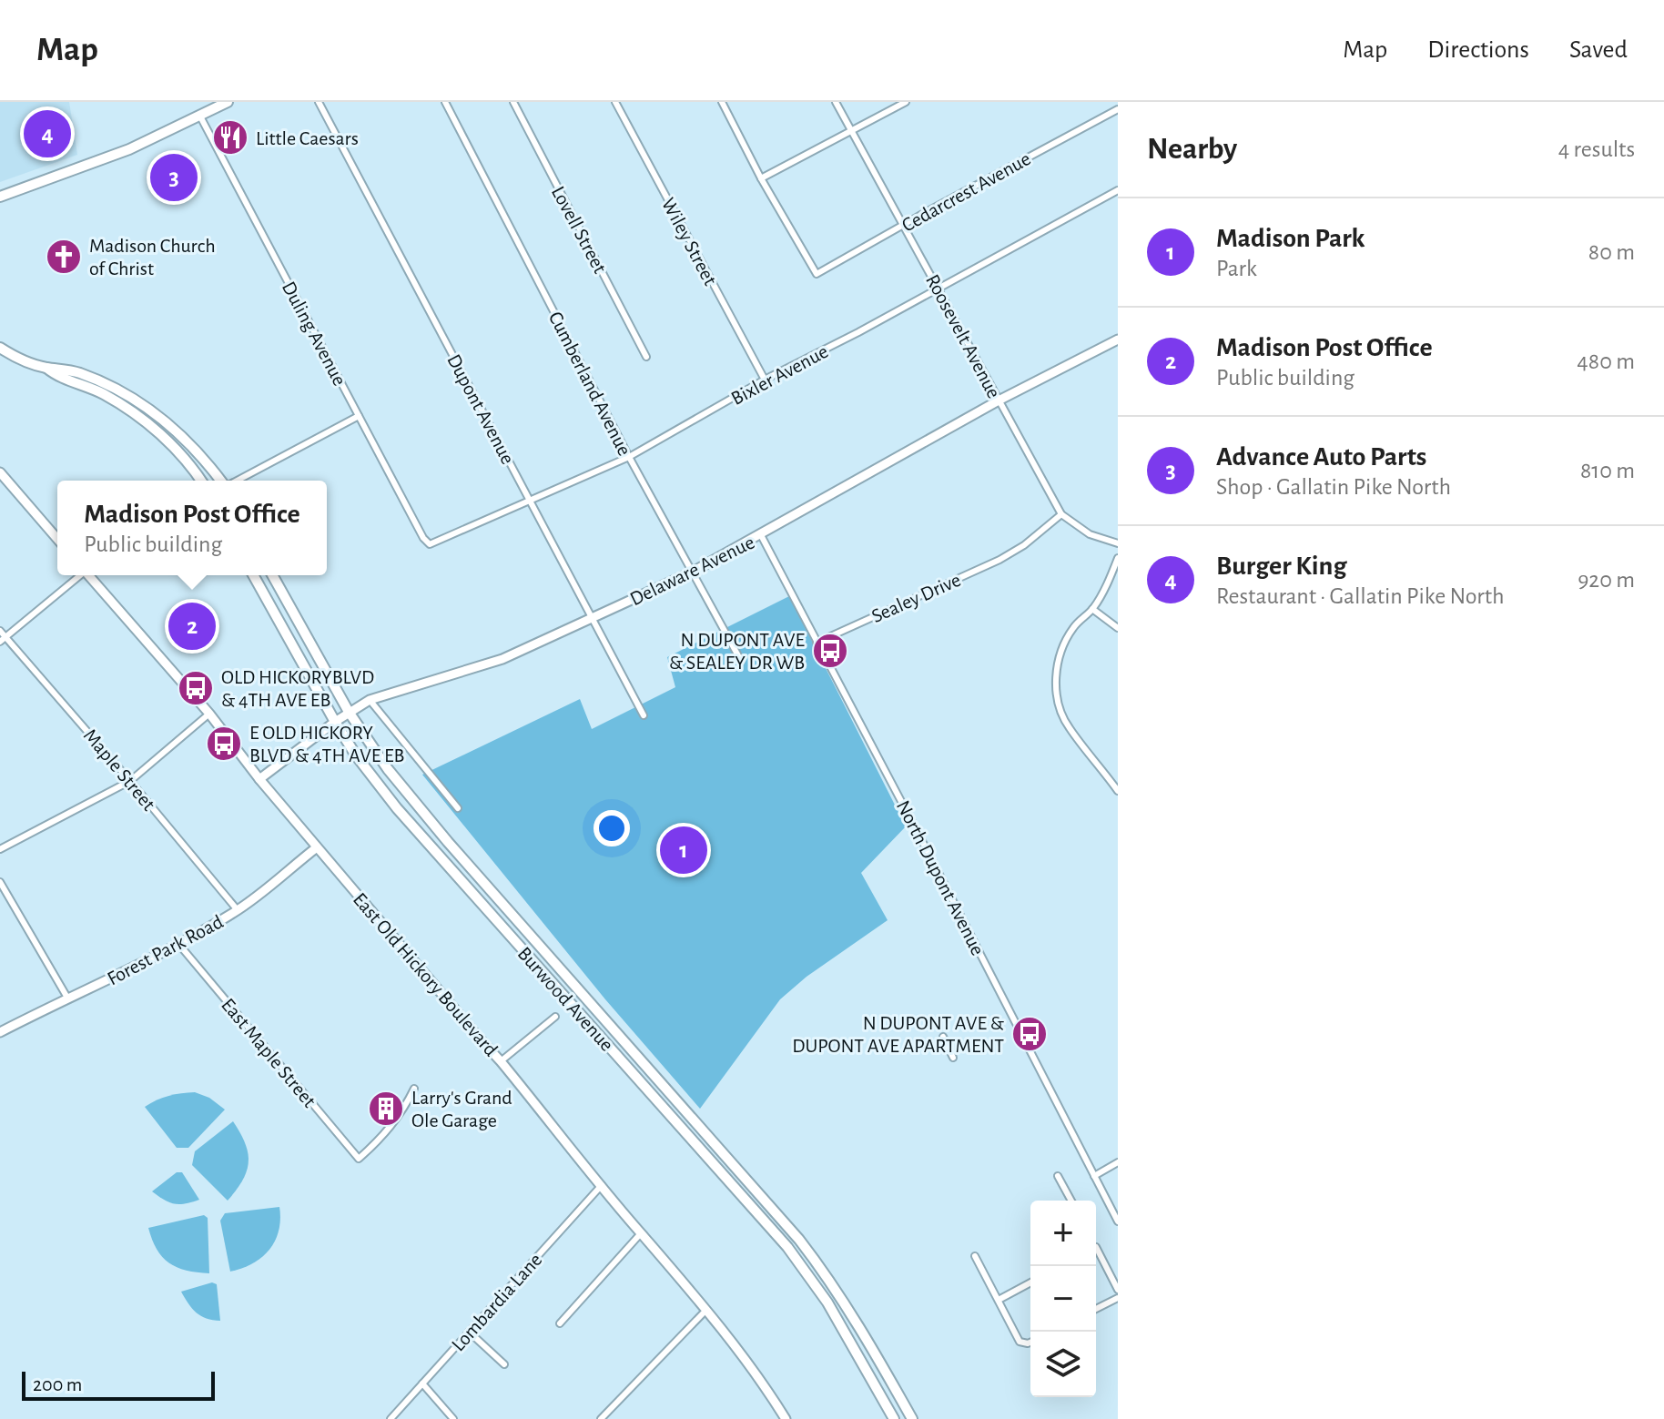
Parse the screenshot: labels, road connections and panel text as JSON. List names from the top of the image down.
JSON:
{
  "streets": {
    "main road": ["Burwood Avenue"],
    "street": [
      "Cedarcrest Avenue",
      "Lovell Street",
      "Wiley Street",
      "Duling Avenue",
      "Roosevelt Avenue",
      "Bixler Avenue",
      "Cumberland Avenue",
      "Dupont Avenue",
      "Delaware Avenue",
      "Sealey Drive",
      "Maple Street",
      "North Dupont Avenue",
      "Forest Park Road",
      "East Old Hickory Boulevard",
      "East Maple Street",
      "Lombardia Lane"
    ]
  },
  "crossings": [
    ["Cedarcrest Avenue", "Roosevelt Avenue"],
    ["Wiley Street", "Bixler Avenue"],
    ["Duling Avenue", "Bixler Avenue"],
    ["Roosevelt Avenue", "Bixler Avenue"],
    ["Roosevelt Avenue", "Delaware Avenue"],
    ["Roosevelt Avenue", "Sealey Drive"],
    ["Bixler Avenue", "Cumberland Avenue"],
    ["Bixler Avenue", "Dupont Avenue"],
    ["Cumberland Avenue", "Delaware Avenue"],
    ["Dupont Avenue", "Delaware Avenue"],
    ["Delaware Avenue", "North Dupont Avenue"],
    ["Delaware Avenue", "East Old Hickory Boulevard"],
    ["Delaware Avenue", "Burwood Avenue"],
    ["Sealey Drive", "North Dupont Avenue"],
    ["Maple Street", "Forest Park Road"],
    ["Forest Park Road", "East Old Hickory Boulevard"],
    ["Forest Park Road", "East Maple Street"],
    ["East Old Hickory Boulevard", "Lombardia Lane"]
  ],
  "places": {
    "restaurant": ["Little Caesars"],
    "church": ["Madison Church of Christ"],
    "bus stop": [
      "N DUPONT AVE & SEALEY DR WB",
      "OLD HICKORYBLVD & 4TH AVE EB",
      "E OLD HICKORY BLVD & 4TH AVE EB",
      "N DUPONT AVE & DUPONT AVE APARTMENT"
    ],
    "building": ["Larry's Grand Ole Garage"]
  },
  "scale_bar": "200 m",
  "page": {
    "header": "Map",
    "nav": ["Map", "Directions", "Saved"],
    "heading": ["Nearby", "4 results"],
    "pins": [
      "4",
      "3",
      "2",
      "1"
    ],
    "list": [
      {
        "mark": "1",
        "name": "Madison Park",
        "note": "Park",
        "value": "80 m"
      },
      {
        "mark": "2",
        "name": "Madison Post Office",
        "note": "Public building",
        "value": "480 m"
      },
      {
        "mark": "3",
        "name": "Advance Auto Parts",
        "note": "Shop · Gallatin Pike North",
        "value": "810 m"
      },
      {
        "mark": "4",
        "name": "Burger King",
        "note": "Restaurant · Gallatin Pike North",
        "value": "920 m"
      }
    ],
    "popup": ["Madison Post Office", "Public building"],
    "map_buttons": ["+", "−"],
    "scale": "200 m"
  }
}
